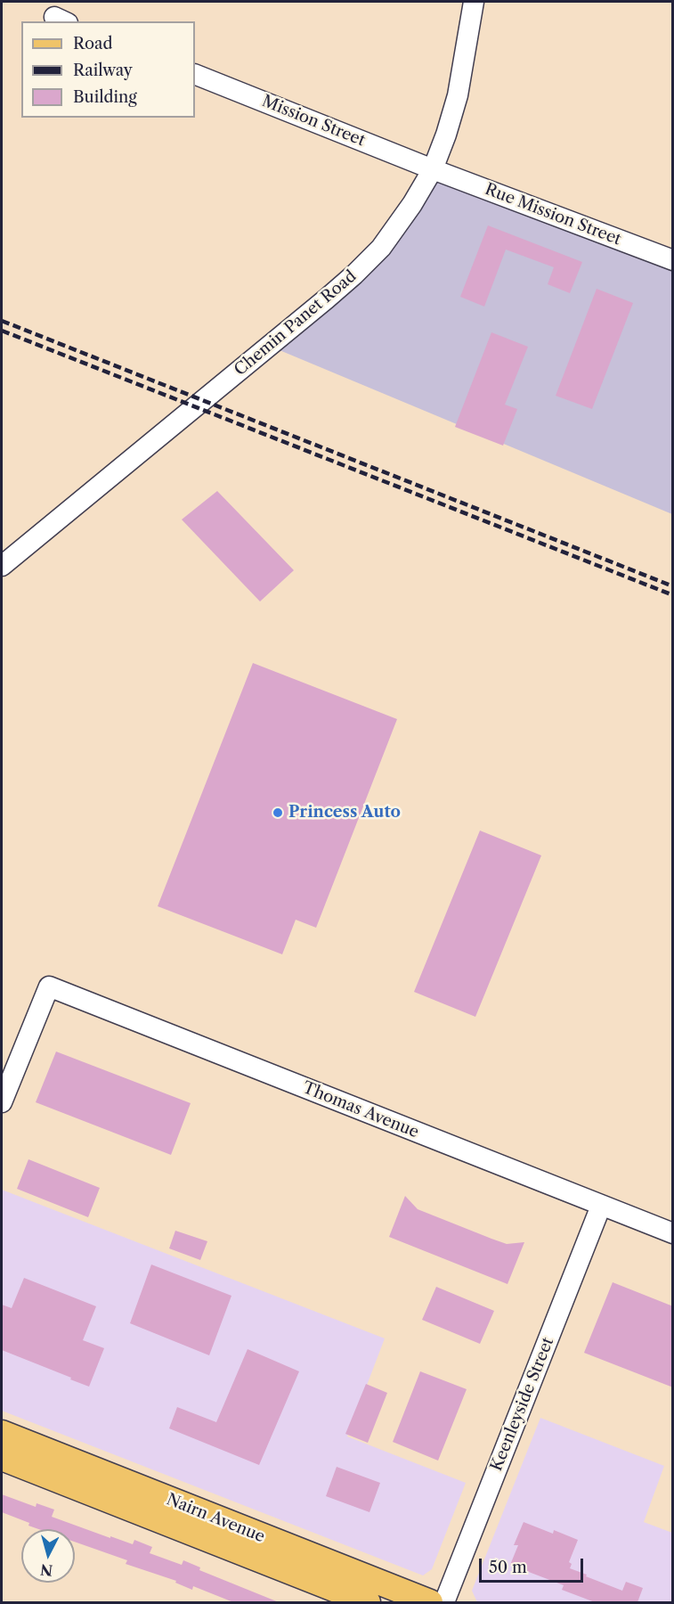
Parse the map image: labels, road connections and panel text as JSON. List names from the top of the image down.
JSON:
{
  "streets": {
    "main road": ["Nairn Avenue"],
    "street": [
      "Mission Street",
      "Rue Mission Street",
      "Chemin Panet Road",
      "Thomas Avenue",
      "Keenleyside Street"
    ]
  },
  "crossings": [
    ["Mission Street", "Rue Mission Street"],
    ["Mission Street", "Chemin Panet Road"],
    ["Rue Mission Street", "Chemin Panet Road"],
    ["Thomas Avenue", "Keenleyside Street"]
  ],
  "places": ["Princess Auto"],
  "legend": ["Road", "Railway", "Building"],
  "scale_bar": "50 m",
  "north": "bottom"
}
